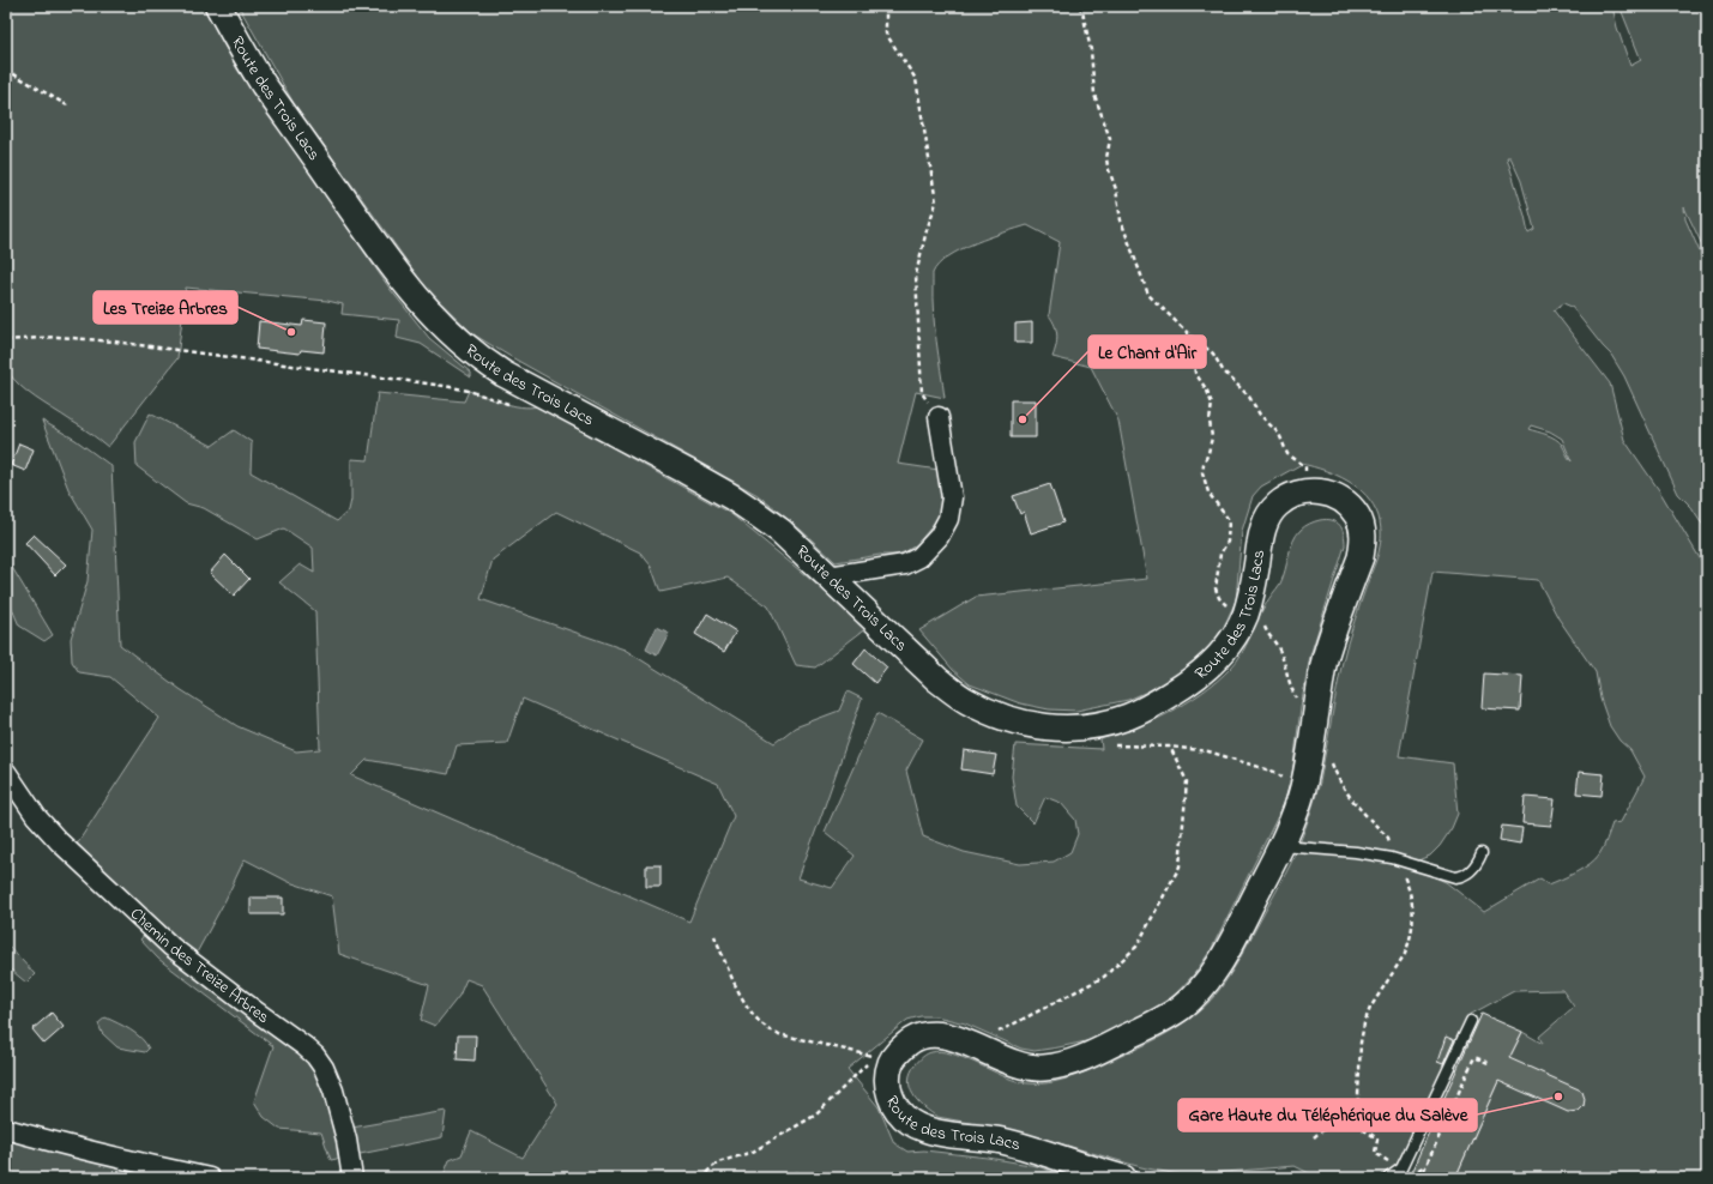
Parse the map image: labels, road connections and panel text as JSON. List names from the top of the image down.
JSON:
{
  "streets": {
    "street": ["Route des Trois Lacs", "Chemin des Treize Arbres"]
  },
  "places": ["Les Treize Arbres", "Le Chant d'Air", "Gare Haute du Téléphérique du Salève"]
}
